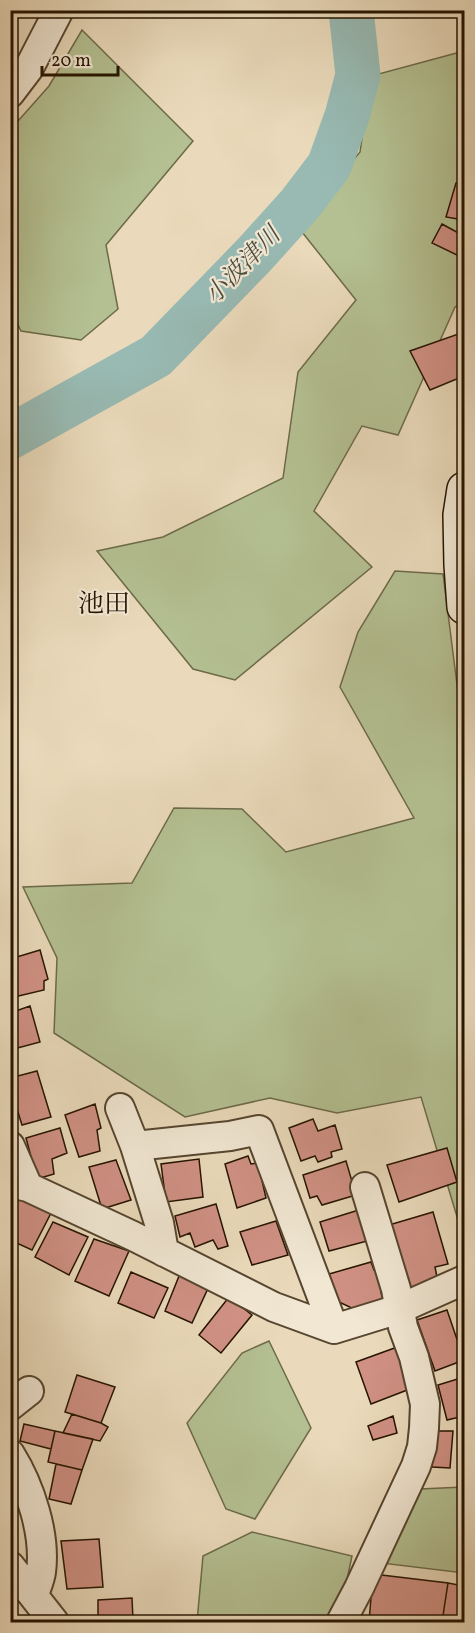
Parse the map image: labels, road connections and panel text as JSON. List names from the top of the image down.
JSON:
{
  "districts": ["池田"],
  "water": ["小波津川"],
  "scale_bar": "20 m"
}
